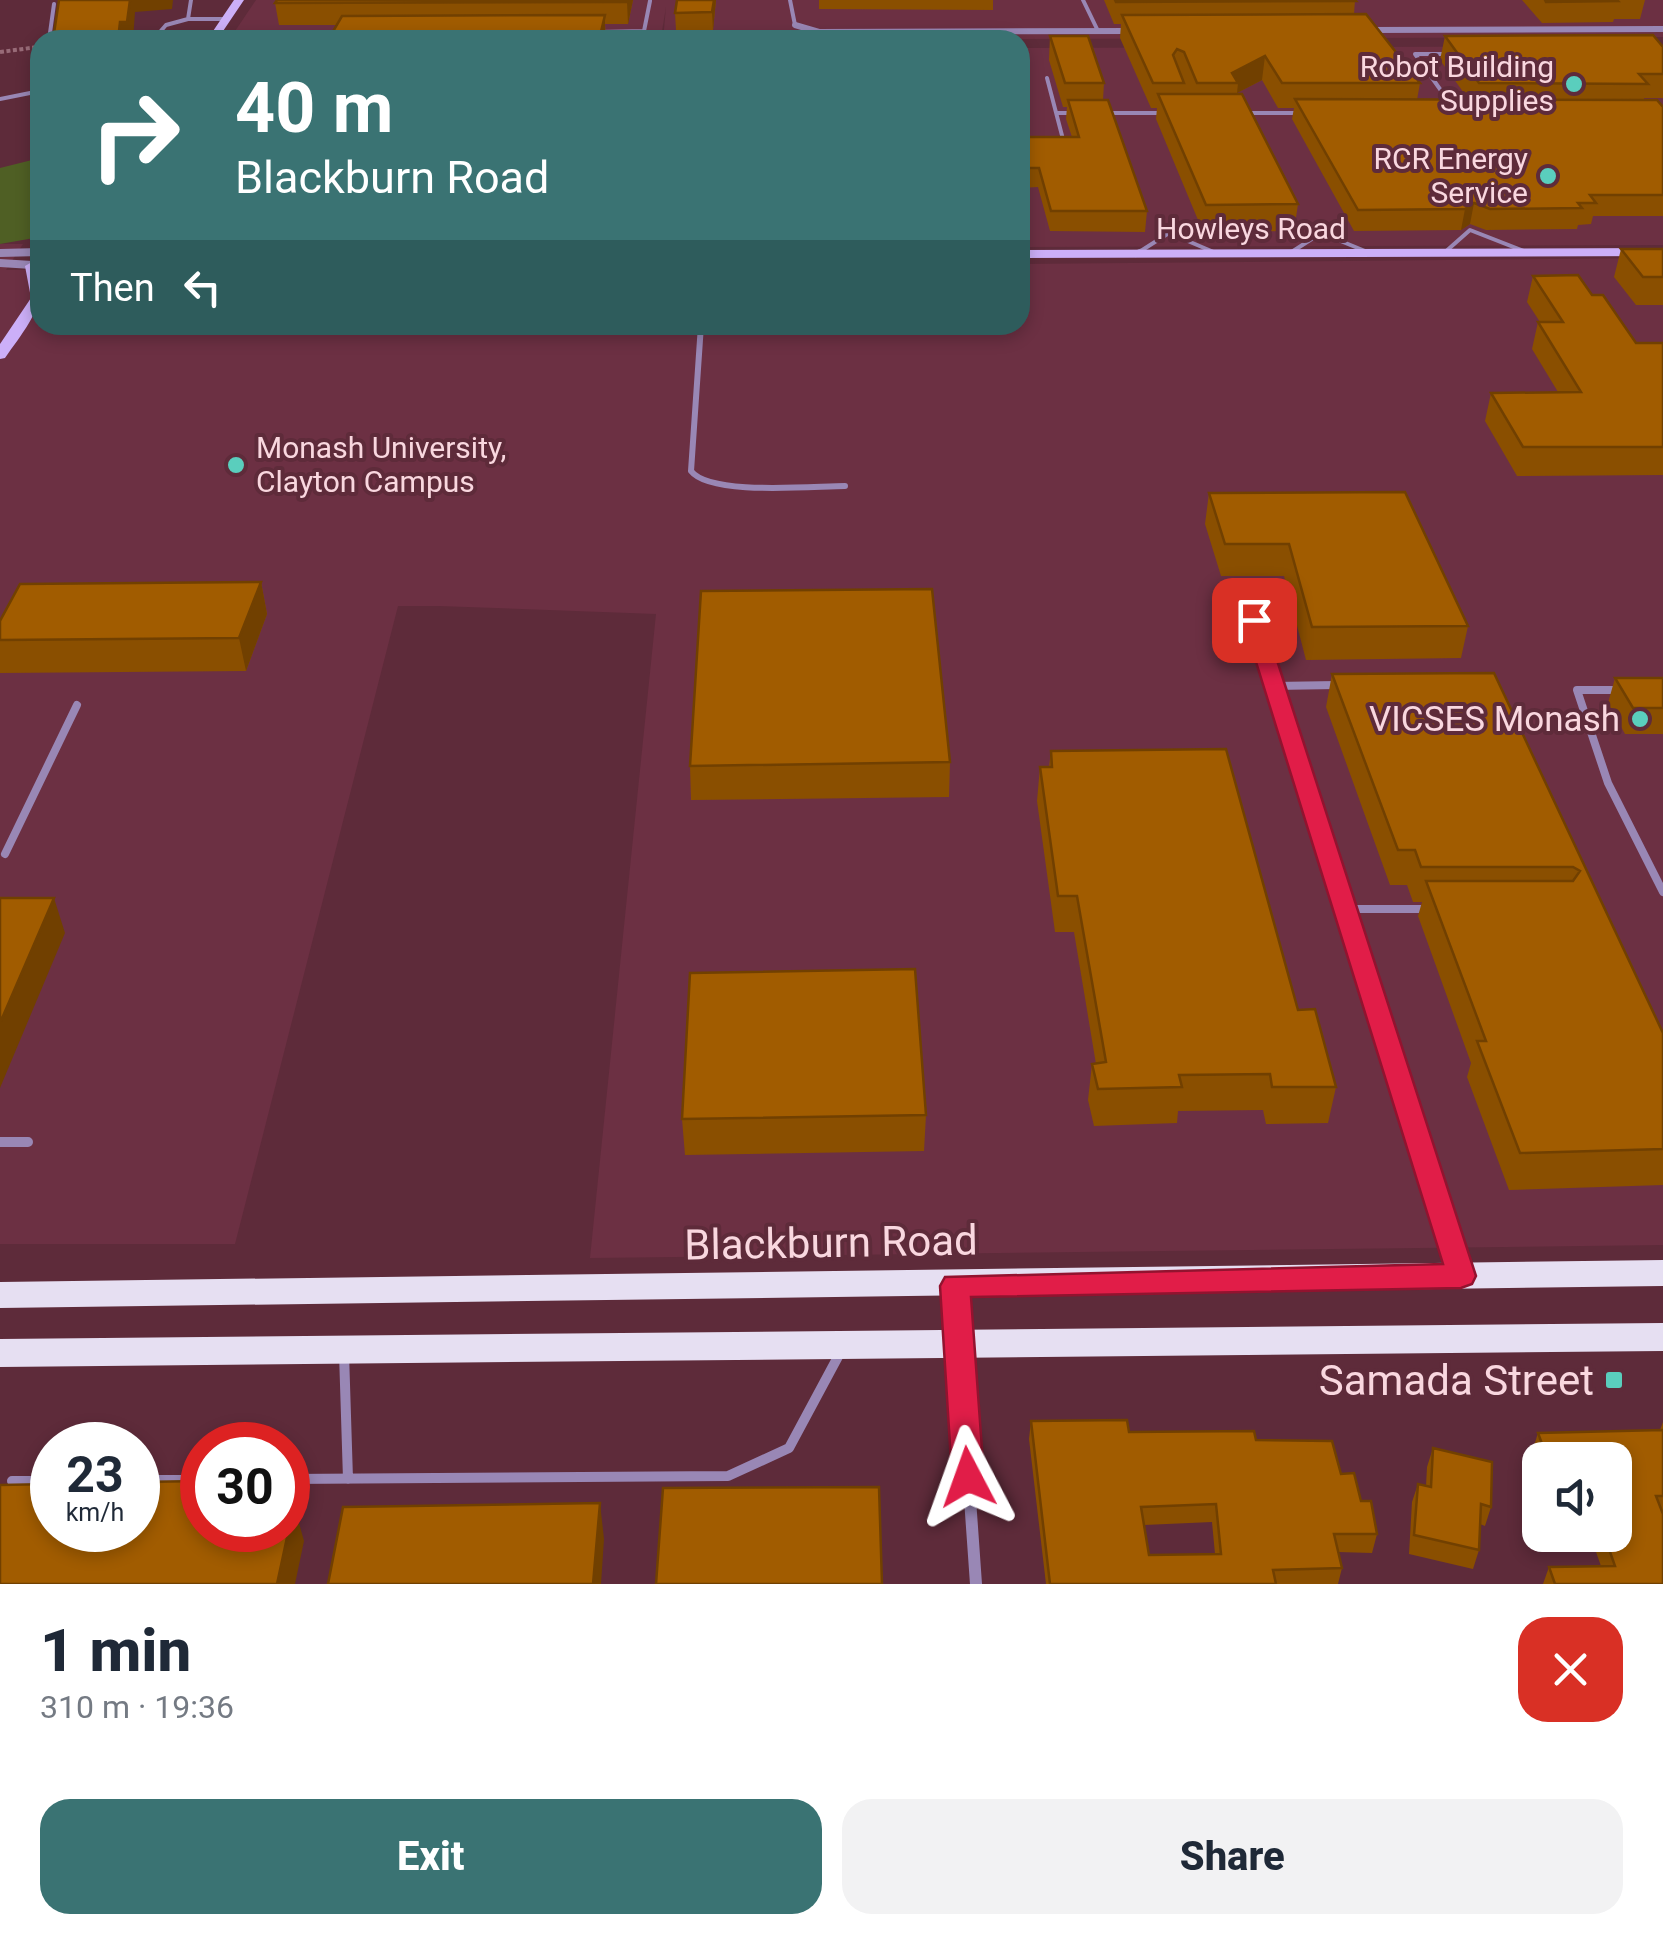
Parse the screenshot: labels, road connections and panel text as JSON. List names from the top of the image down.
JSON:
{
  "streets": {
    "main road": ["Blackburn Road"],
    "street": ["Howleys Road"]
  },
  "places": {
    "other": [
      "Robot Building Supplies",
      "RCR Energy Service",
      "Monash University, Clayton Campus",
      "VICSES Monash"
    ],
    "transit": ["Samada Street"]
  },
  "page": {
    "turn": ["40 m", "Blackburn Road"],
    "then": "Then",
    "speed": "23 km/h",
    "limit": "30",
    "heading": ["1 min", "310 m · 19:36"],
    "buttons": ["Exit", "Share"]
  }
}
